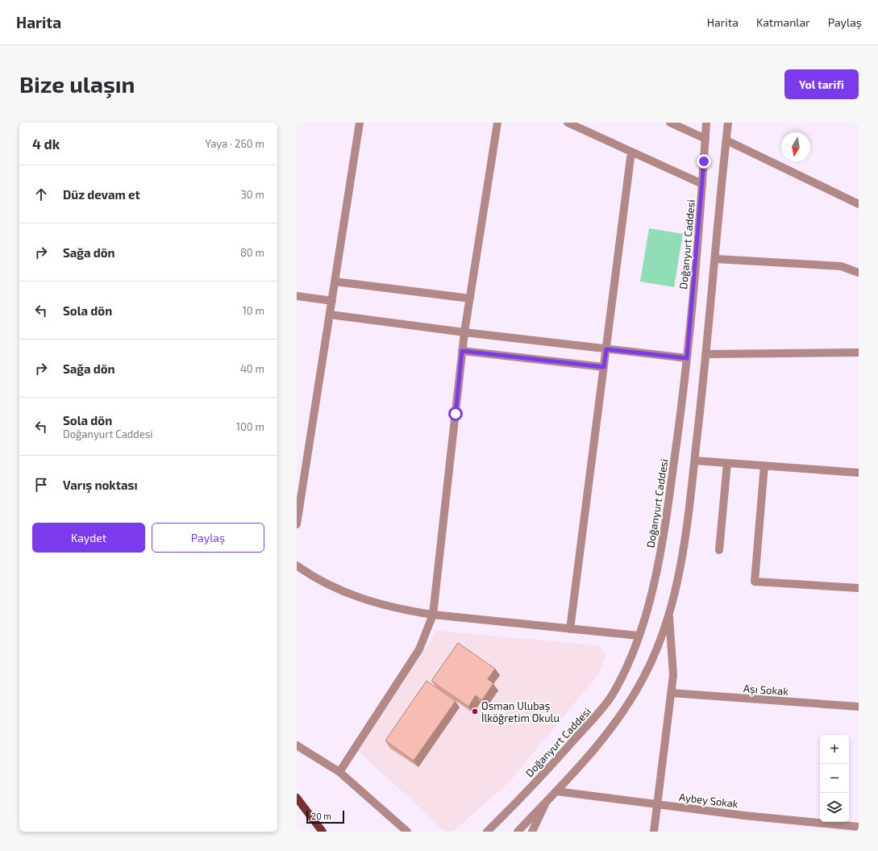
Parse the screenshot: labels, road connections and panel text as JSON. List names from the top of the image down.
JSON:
{
  "streets": {
    "street": ["Doğanyurt Caddesi", "Aşı Sokak", "Aybey Sokak"]
  },
  "places": ["Osman Ulubaş İlköğretim Okulu"],
  "scale_bar": "20 m",
  "north": "bottom",
  "page": {
    "header": "Harita",
    "nav": ["Harita", "Katmanlar", "Paylaş"],
    "buttons": [
      "Yol tarifi",
      ["Kaydet", "Paylaş"]
    ],
    "title": "Bize ulaşın",
    "heading": ["4 dk", "Yaya · 260 m"],
    "list": [
      ["Düz devam et", "30 m"],
      ["Sağa dön", "80 m"],
      ["Sola dön", "10 m"],
      ["Sağa dön", "40 m"],
      ["Sola dön", "Doğanyurt Caddesi", "100 m"],
      "Varış noktası"
    ],
    "map_buttons": ["+", "−"],
    "scale": "20 m"
  }
}
